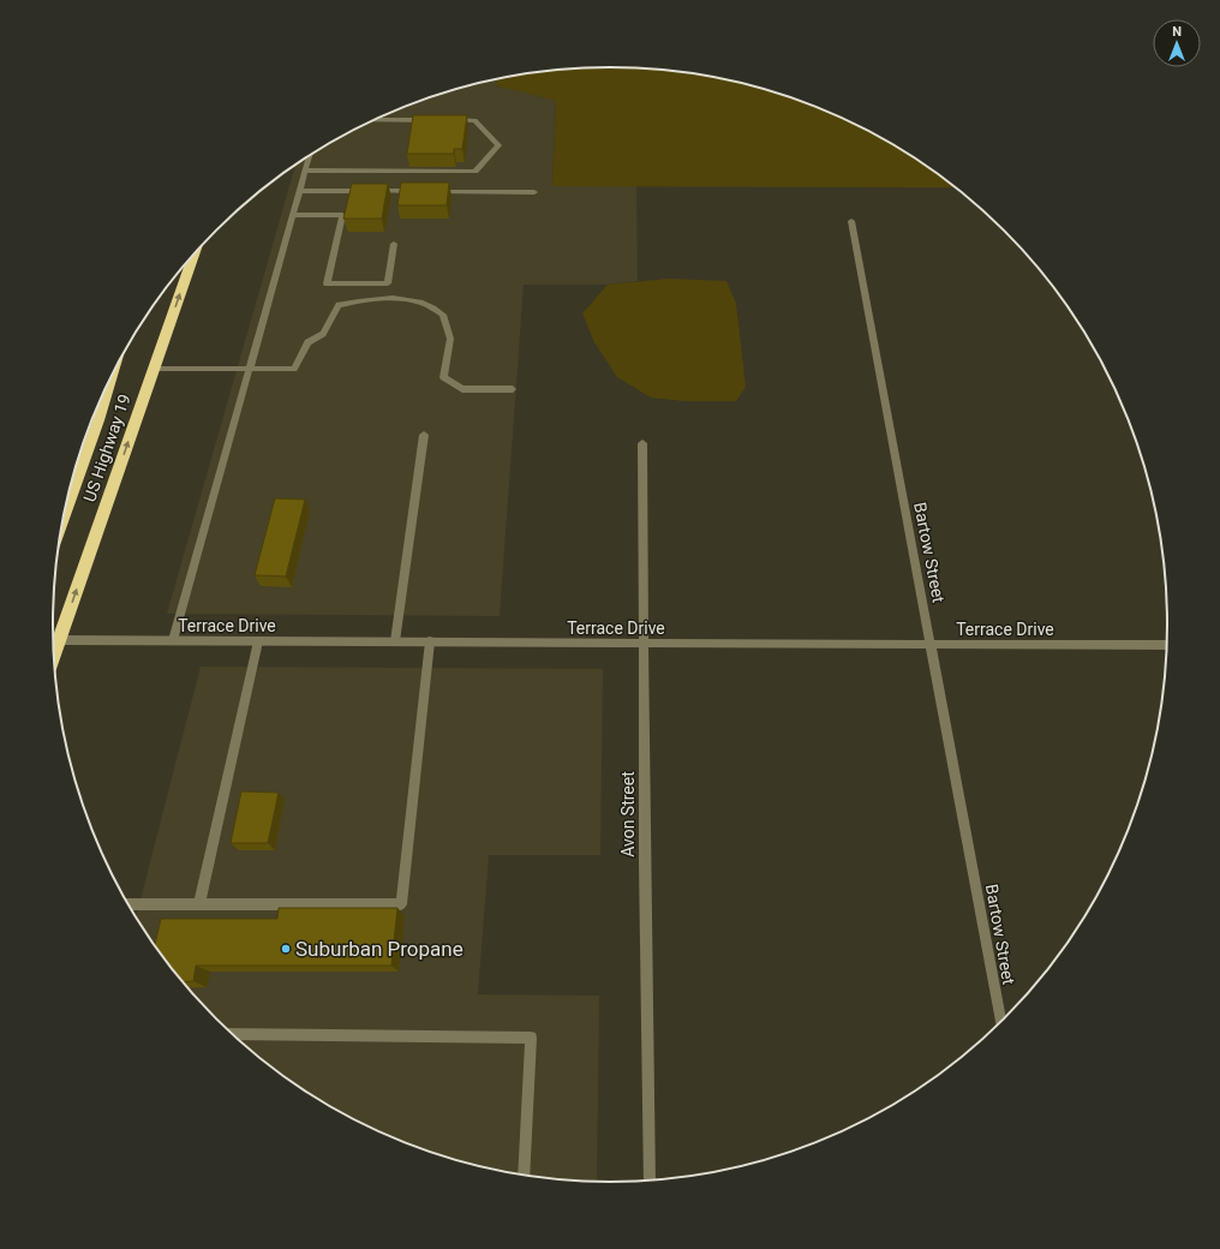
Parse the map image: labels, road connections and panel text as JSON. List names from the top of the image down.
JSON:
{
  "streets": {
    "highway": ["US Highway 19"],
    "street": ["Bartow Street", "Terrace Drive", "Avon Street"]
  },
  "crossings": [
    ["US Highway 19", "Terrace Drive"],
    ["Bartow Street", "Terrace Drive"],
    ["Terrace Drive", "Avon Street"]
  ],
  "places": ["Suburban Propane"],
  "north": "top"
}
